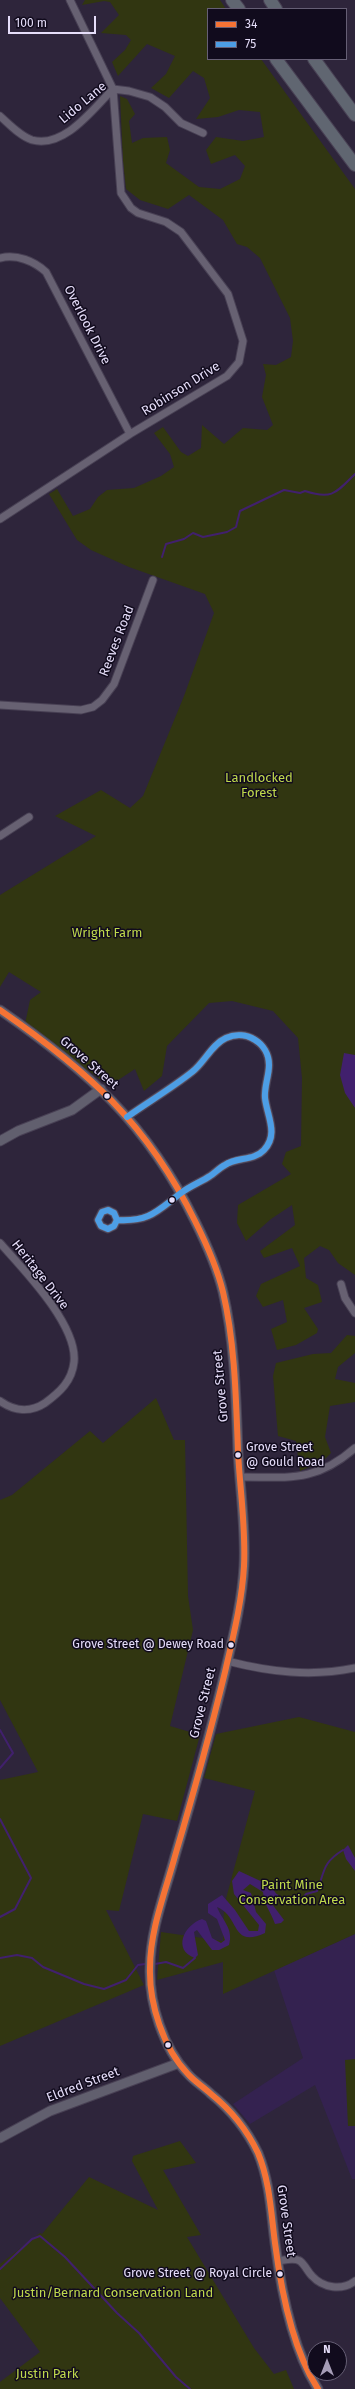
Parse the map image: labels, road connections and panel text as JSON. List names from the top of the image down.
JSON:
{
  "streets": {
    "main road": ["Grove Street", "Eldred Street"],
    "street": [
      "Lido Lane",
      "Overlook Drive",
      "Robinson Drive",
      "Reeves Road",
      "Heritage Drive"
    ]
  },
  "crossings": [
    ["Lido Lane", "Robinson Drive"],
    ["Overlook Drive", "Robinson Drive"],
    ["Grove Street", "Eldred Street"]
  ],
  "parks": [
    "Landlocked Forest",
    "Wright Farm",
    "Paint Mine Conservation Area",
    "Justin/Bernard Conservation Land",
    "Justin Park"
  ],
  "places": ["Grove Street @ Gould Road", "Grove Street @ Dewey Road", "Grove Street @ Royal Circle"],
  "lines": ["transit line 34", "transit line 75"],
  "legend": ["34", "75"],
  "scale_bar": "100 m",
  "north": "top"
}
